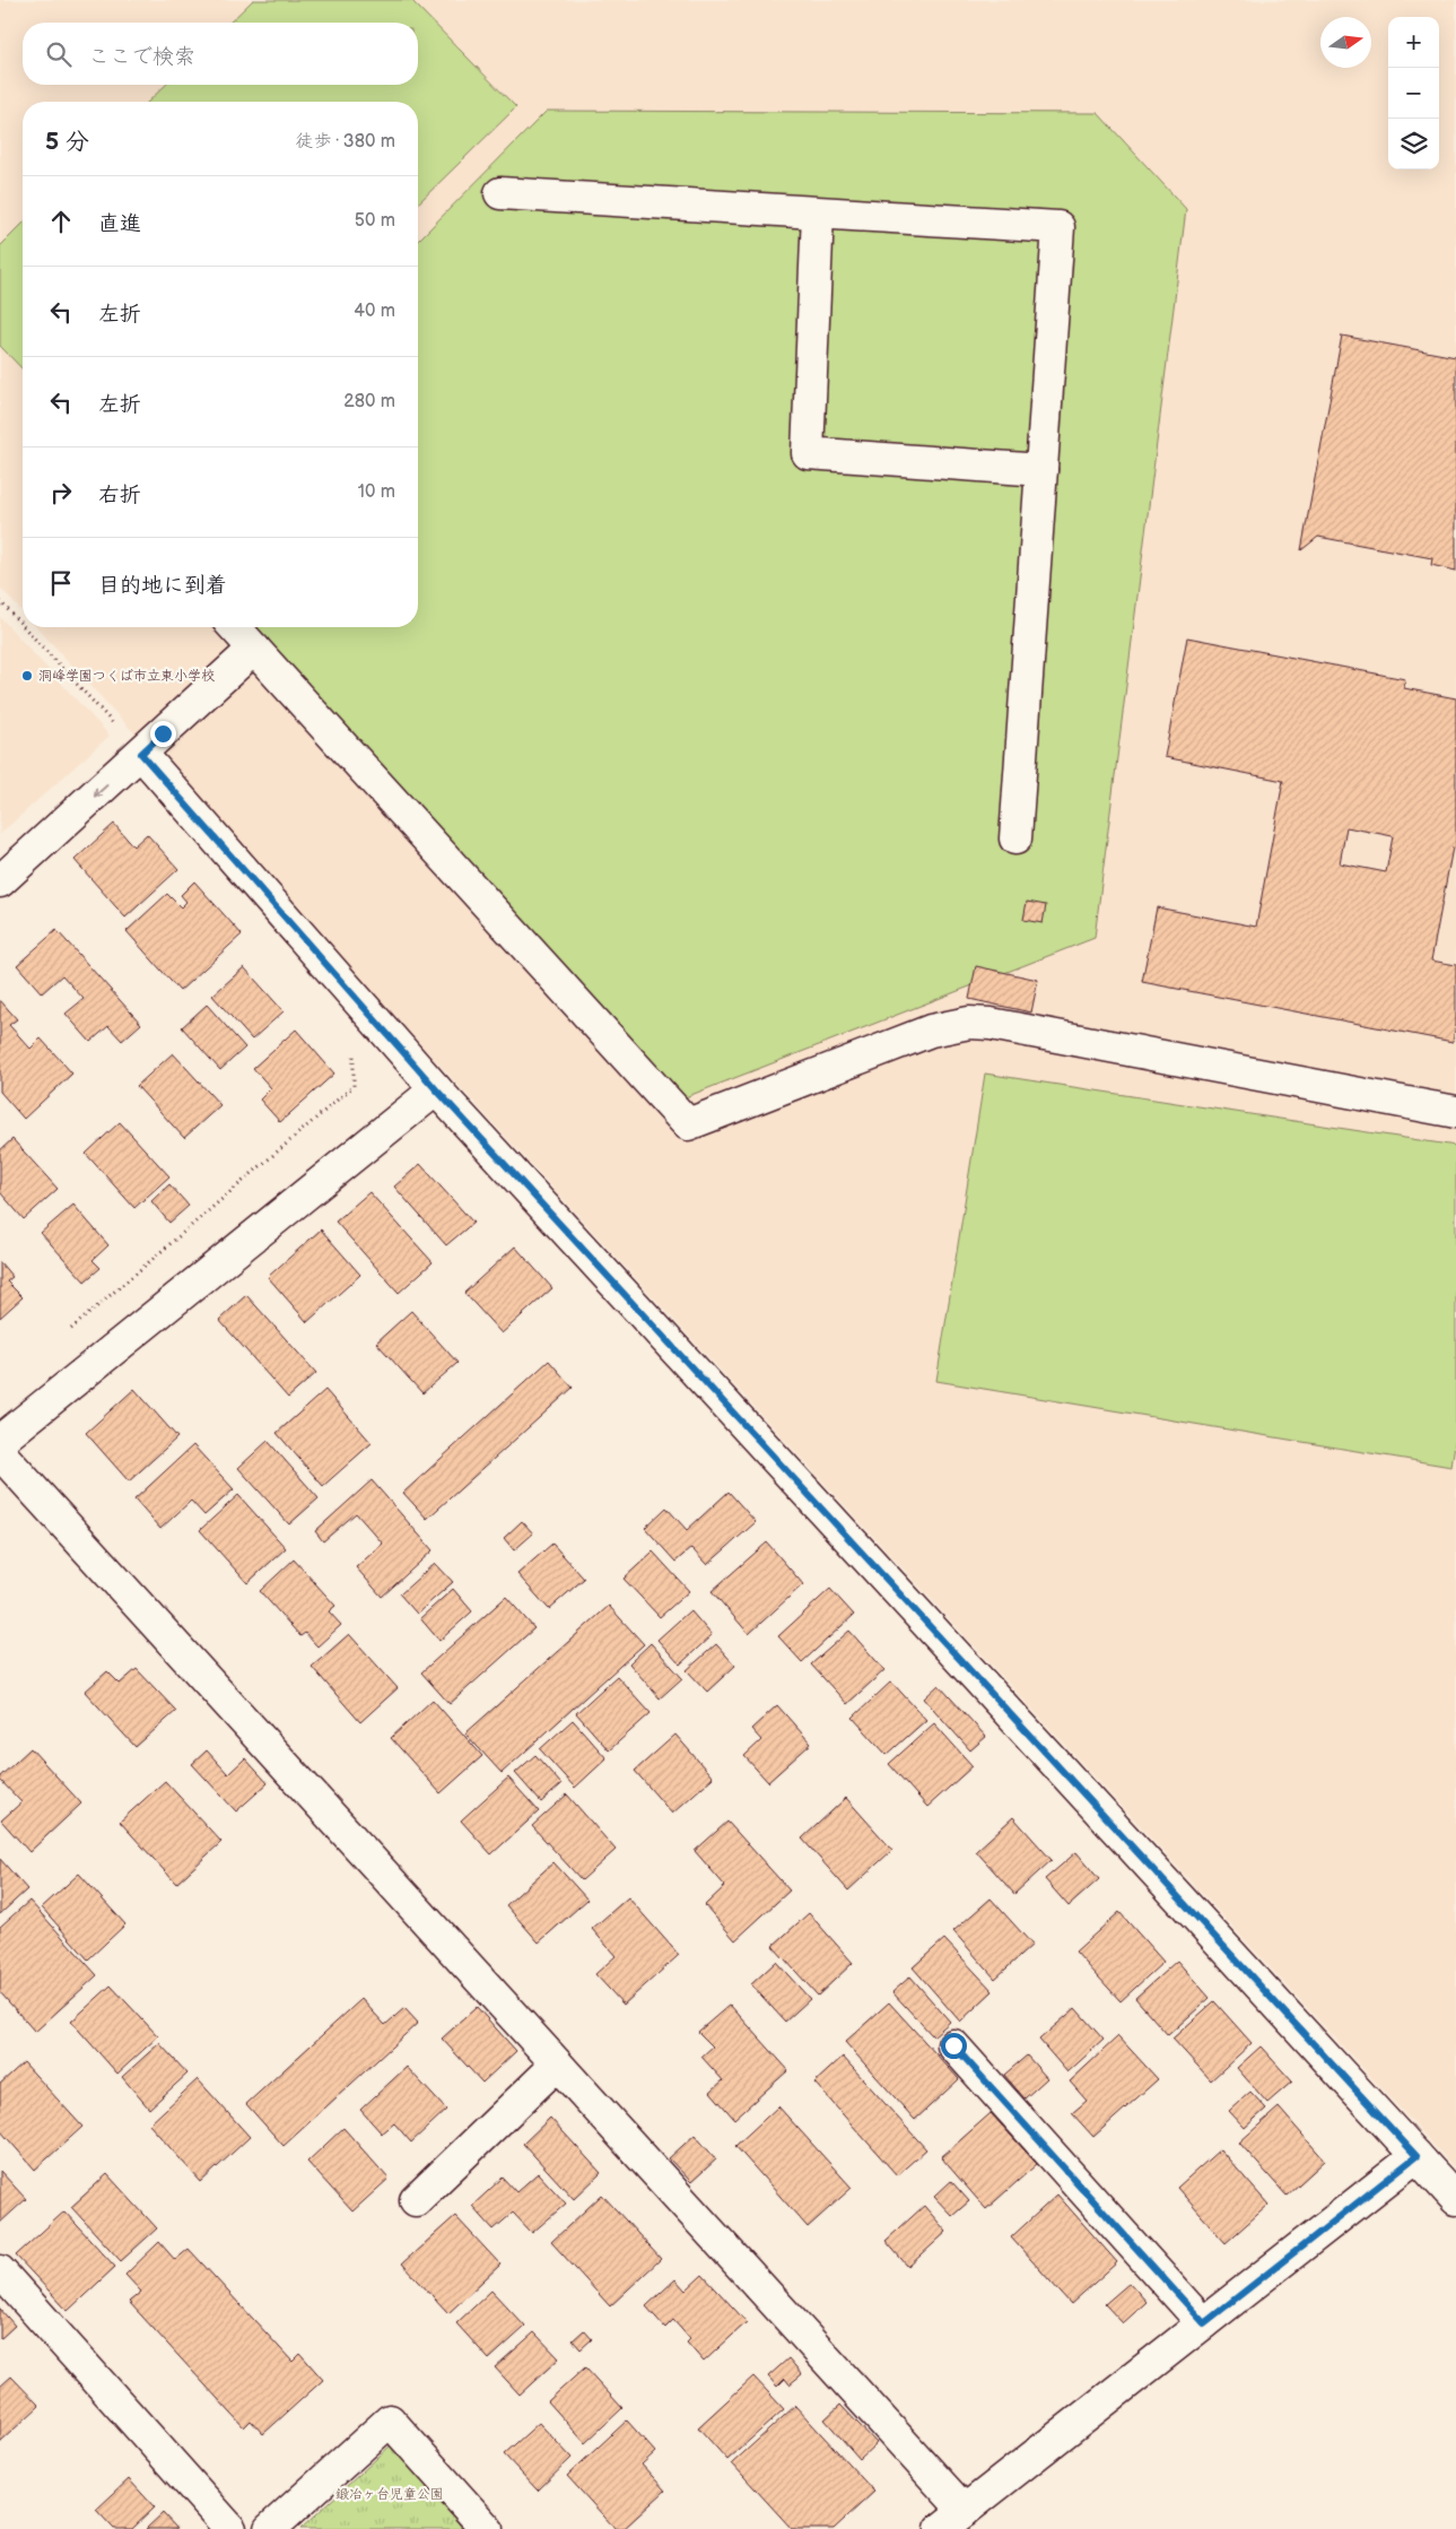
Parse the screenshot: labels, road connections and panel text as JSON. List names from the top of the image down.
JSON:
{
  "parks": ["鍛冶ヶ台児童公園"],
  "places": ["洞峰学園つくば市立東小学校"],
  "north": "right",
  "page": {
    "map_buttons": ["+", "−"],
    "search": "ここで検索",
    "heading": ["5 分", "徒歩 · 380 m"],
    "list": [
      ["直進", "50 m"],
      ["左折", "40 m"],
      ["左折", "280 m"],
      ["右折", "10 m"],
      "目的地に到着"
    ]
  }
}
